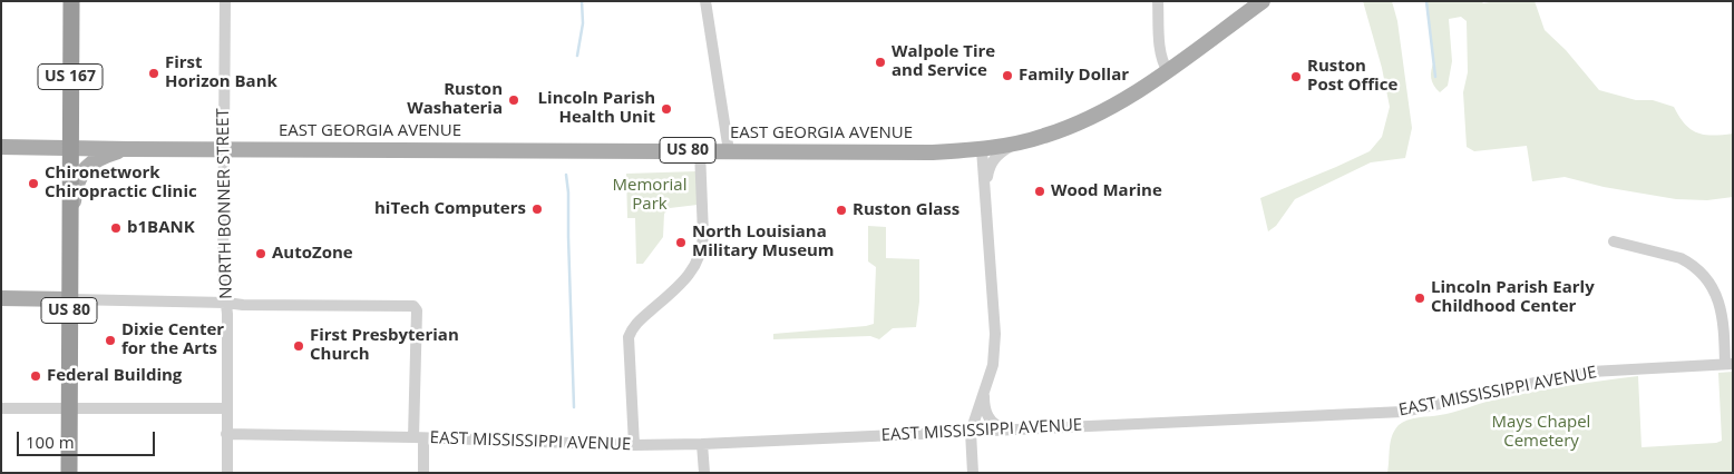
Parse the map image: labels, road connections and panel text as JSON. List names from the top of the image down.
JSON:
{
  "streets": {
    "highway": ["US 167", "US 80"],
    "main road": ["EAST GEORGIA AVENUE"],
    "street": ["NORTH BONNER STREET", "EAST MISSISSIPPI AVENUE"]
  },
  "crossings": [
    ["US 167", "EAST GEORGIA AVENUE"],
    ["US 167", "US 80"],
    ["EAST GEORGIA AVENUE", "US 80"],
    ["EAST GEORGIA AVENUE", "NORTH BONNER STREET"],
    ["NORTH BONNER STREET", "EAST MISSISSIPPI AVENUE"]
  ],
  "parks": ["Memorial Park", "Mays Chapel Cemetery"],
  "places": [
    "Walpole Tire and Service",
    "First Horizon Bank",
    "Family Dollar",
    "Ruston Post Office",
    "Ruston Washateria",
    "Lincoln Parish Health Unit",
    "Chironetwork Chiropractic Clinic",
    "Wood Marine",
    "hiTech Computers",
    "Ruston Glass",
    "b1BANK",
    "North Louisiana Military Museum",
    "AutoZone",
    "Lincoln Parish Early Childhood Center",
    "Dixie Center for the Arts",
    "First Presbyterian Church",
    "Federal Building"
  ],
  "scale_bar": "100 m"
}
